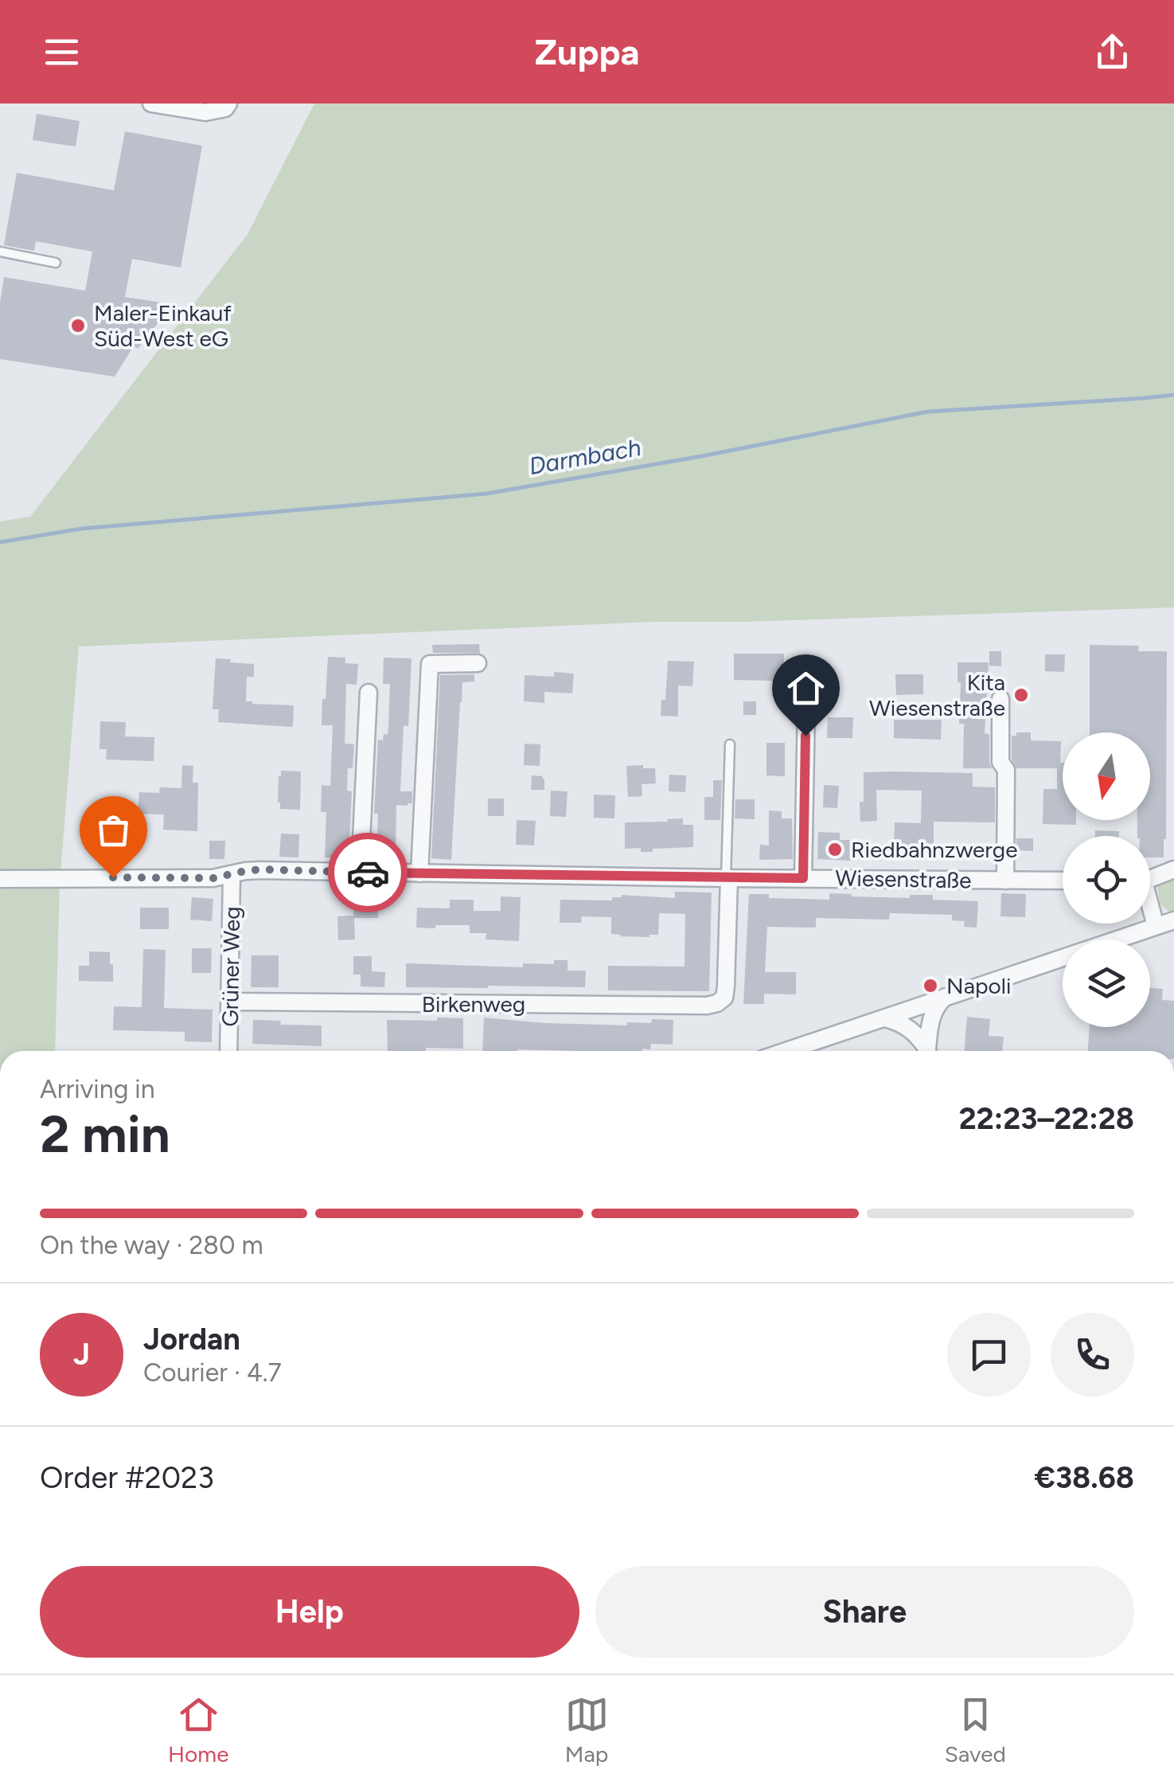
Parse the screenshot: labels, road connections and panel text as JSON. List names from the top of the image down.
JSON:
{
  "streets": {
    "street": ["Wiesenstraße", "Grüner Weg", "Birkenweg"]
  },
  "crossings": [
    ["Wiesenstraße", "Grüner Weg"],
    ["Wiesenstraße", "Birkenweg"],
    ["Grüner Weg", "Birkenweg"]
  ],
  "water": ["Darmbach"],
  "places": [
    "Maler-Einkauf Süd-West eG",
    "Kita Wiesenstraße",
    "Riedbahnzwerge",
    "Napoli"
  ],
  "north": "bottom",
  "page": {
    "header": "Zuppa",
    "heading": ["2 min", "Arriving in", "22:23–22:28"],
    "panel": [
      "Jordan",
      "Courier · 4.7",
      "Order #2023",
      "€38.68"
    ],
    "bar": "On the way · 280 m",
    "round": "J",
    "buttons": ["Help", "Share"],
    "tabs": ["Home", "Map", "Saved"]
  }
}
